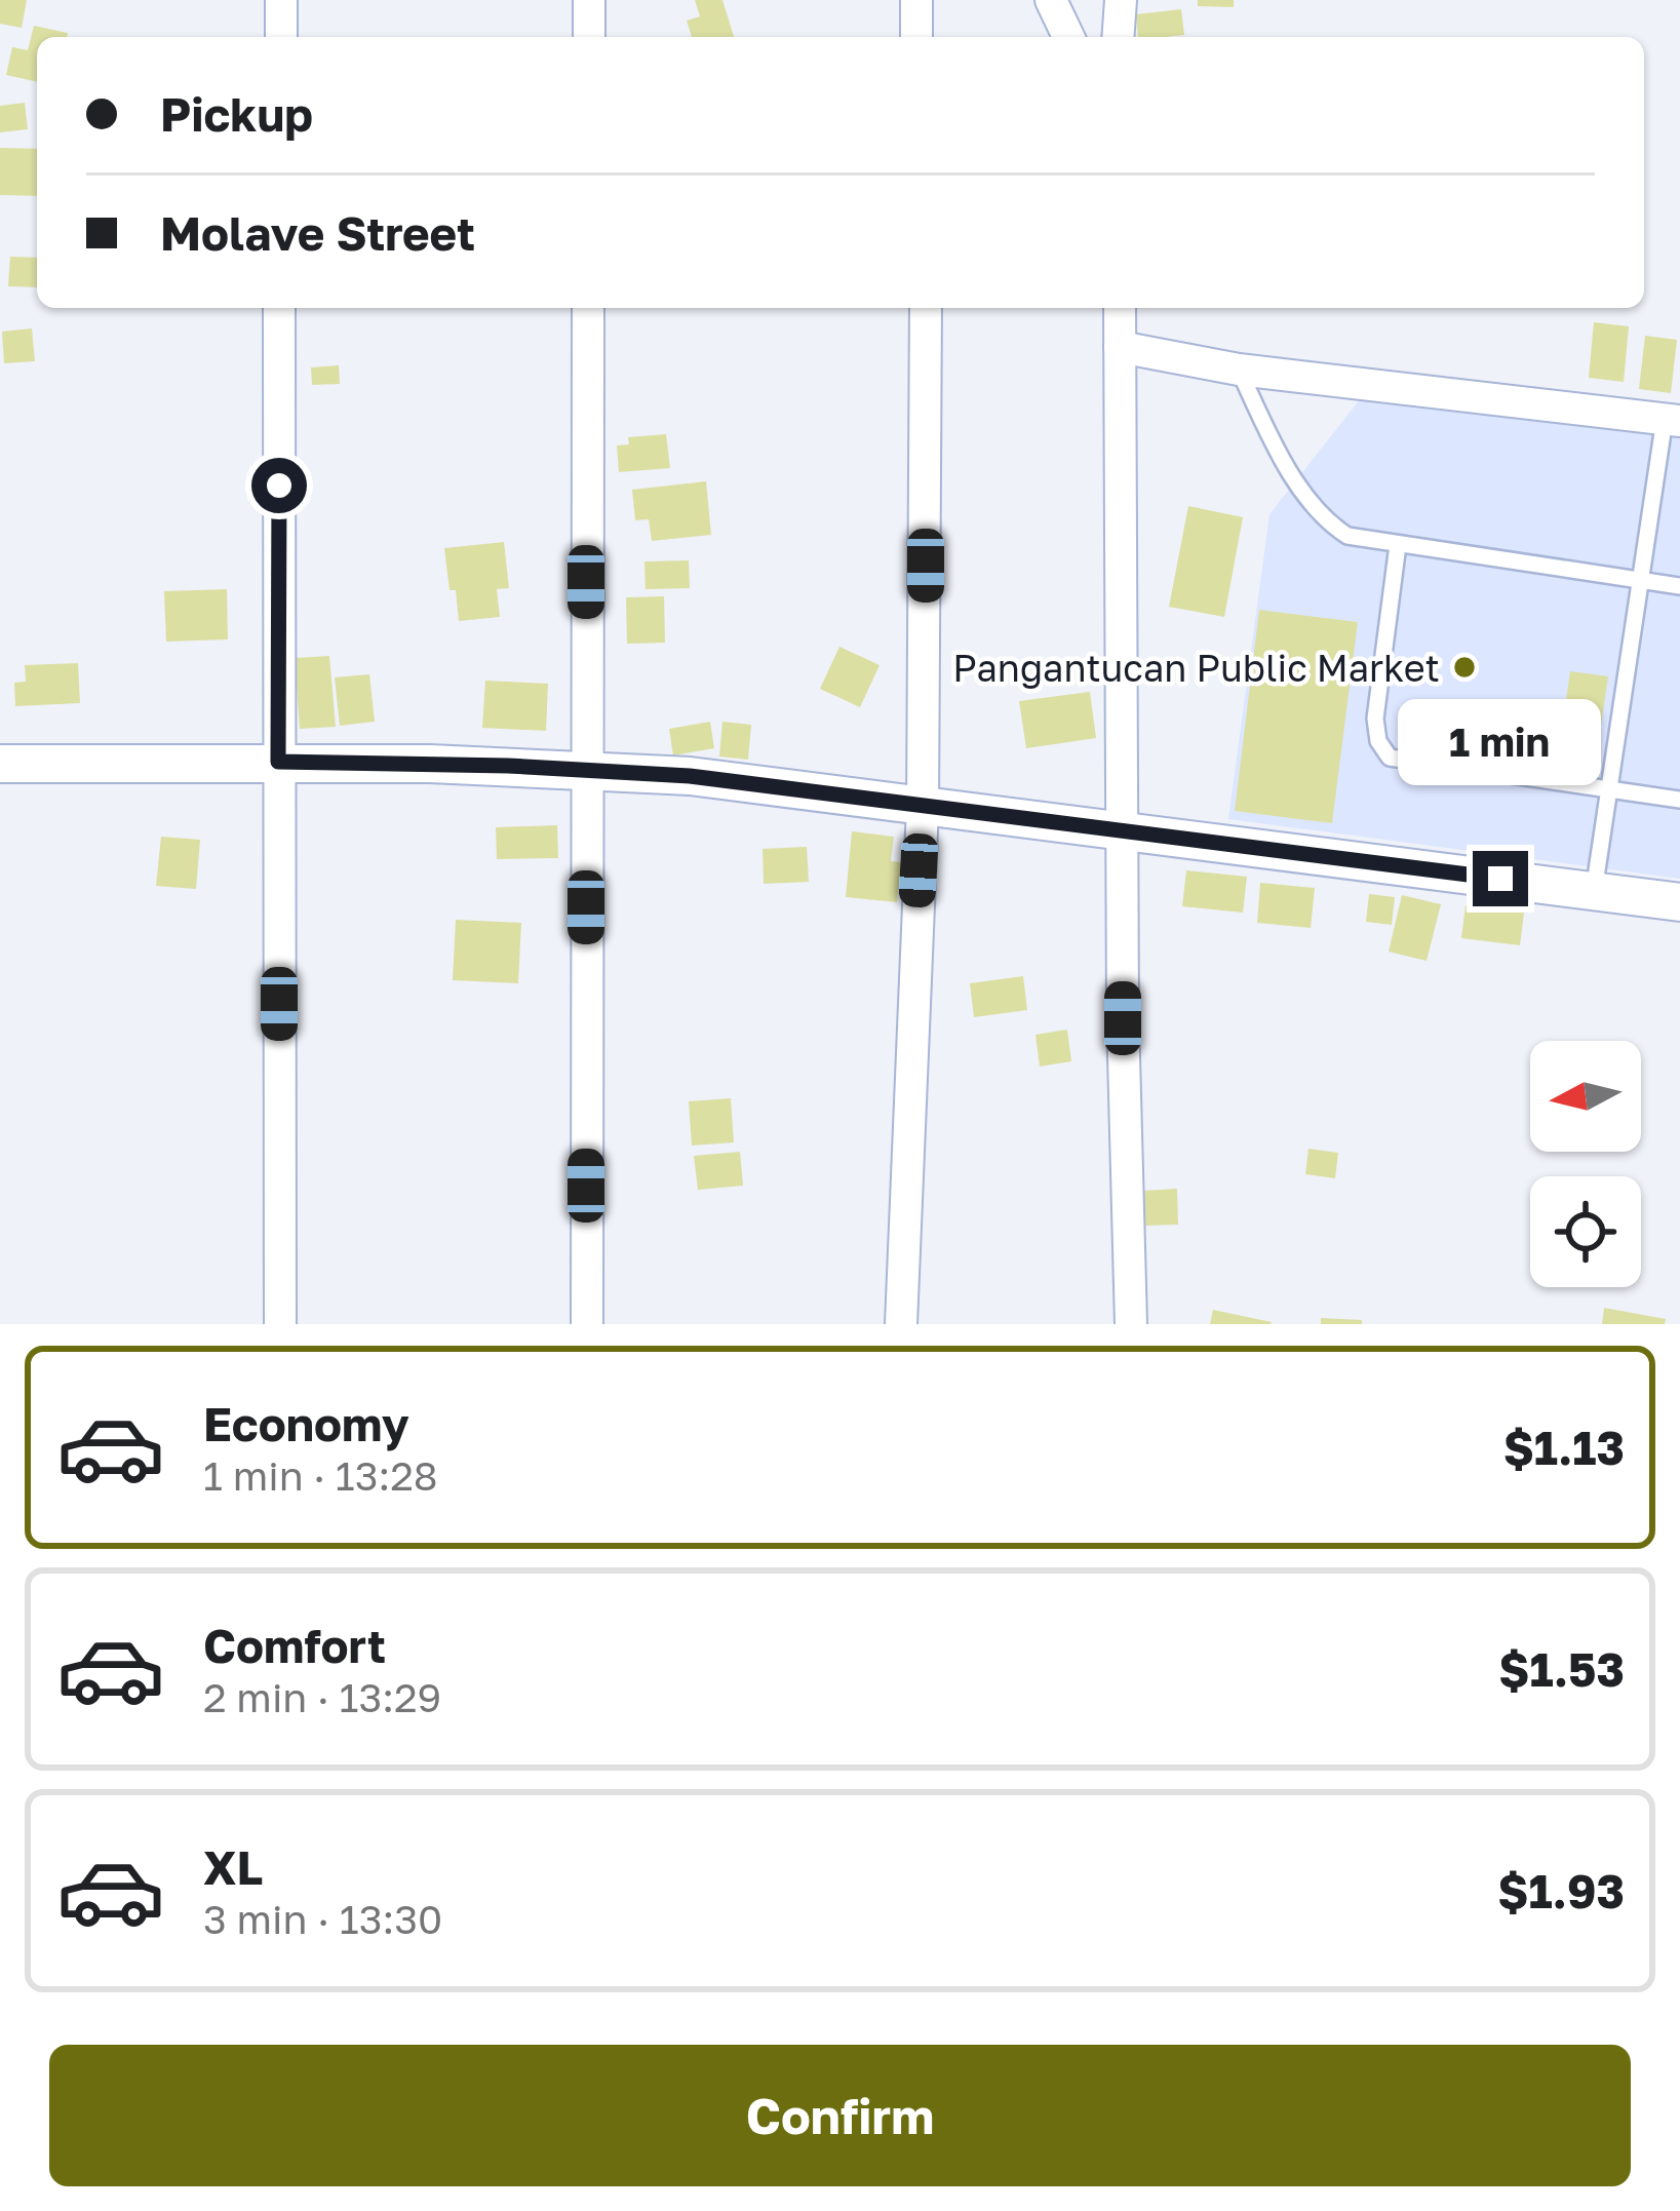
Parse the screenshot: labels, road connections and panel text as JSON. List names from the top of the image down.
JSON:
{
  "places": ["Pangantucan Public Market"],
  "north": "left",
  "page": {
    "banner": ["Pickup", "Molave Street"],
    "bubble": "1 min",
    "list": [
      {
        "name": "Economy",
        "note": "1 min · 13:28",
        "value": "$1.13"
      },
      {
        "name": "Comfort",
        "note": "2 min · 13:29",
        "value": "$1.53"
      },
      {
        "name": "XL",
        "note": "3 min · 13:30",
        "value": "$1.93"
      }
    ],
    "buttons": "Confirm"
  }
}
